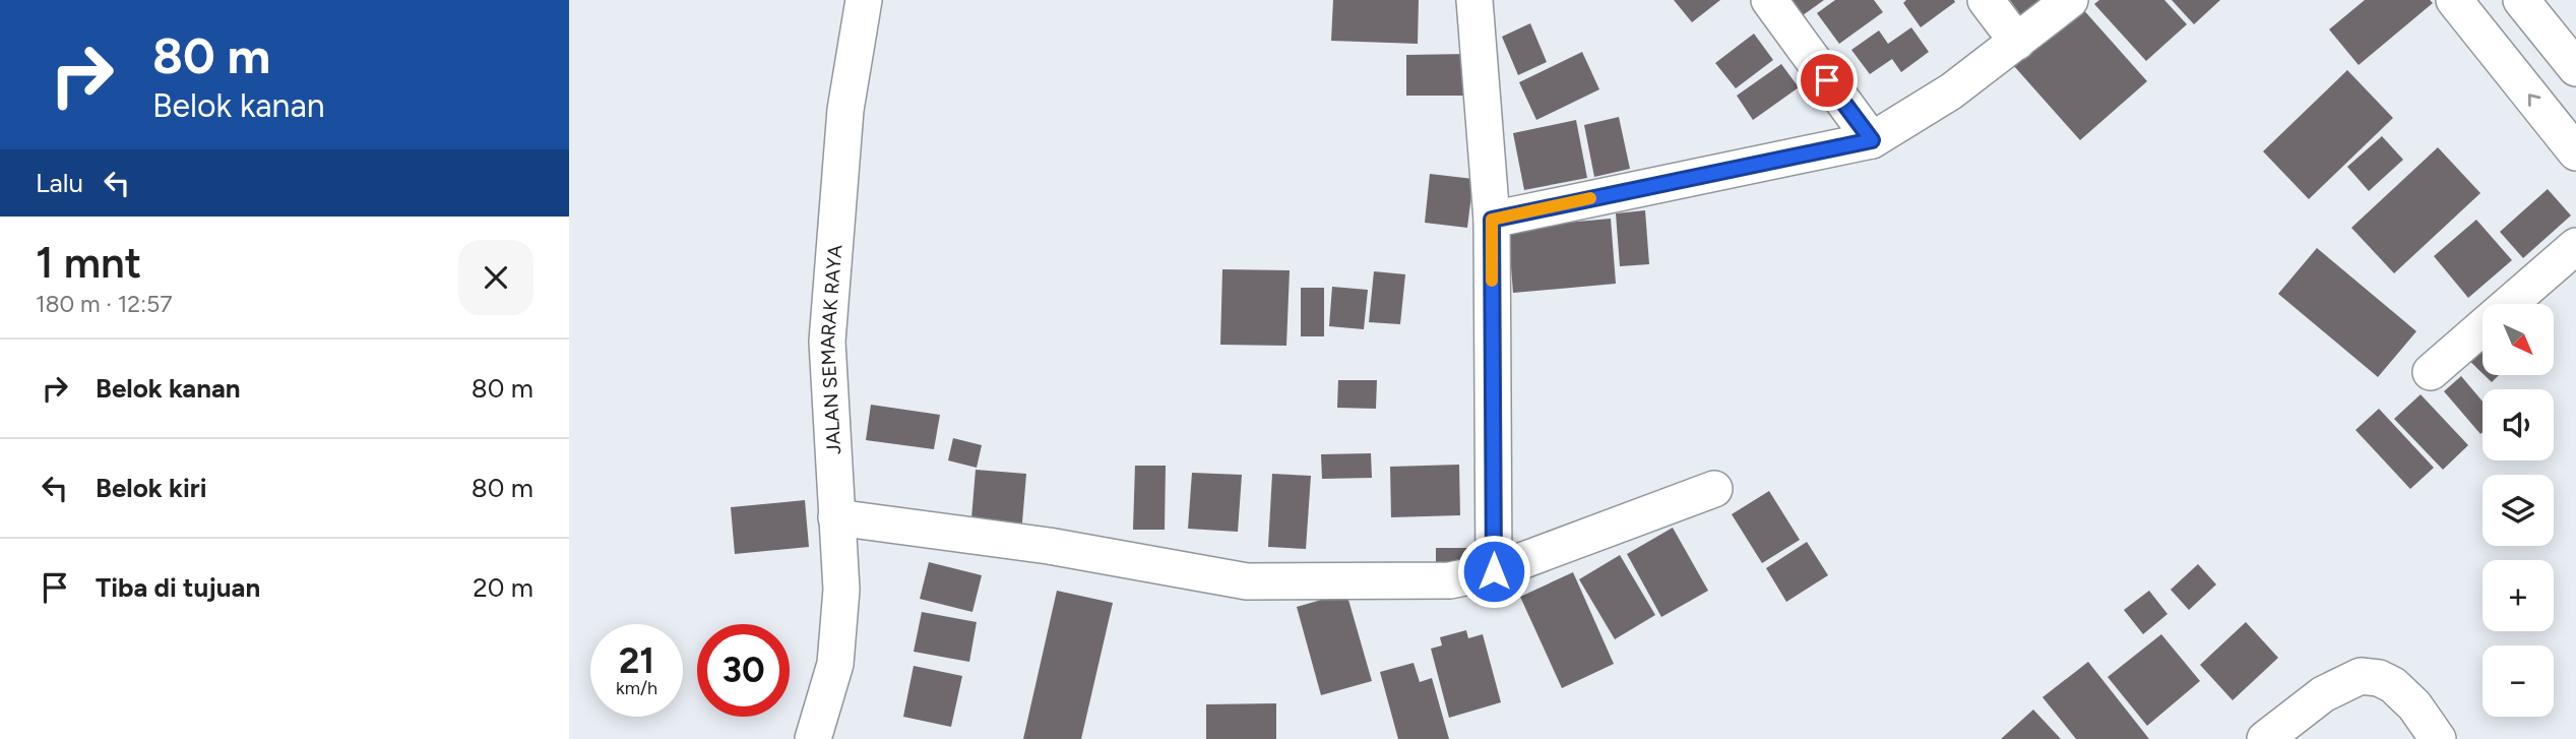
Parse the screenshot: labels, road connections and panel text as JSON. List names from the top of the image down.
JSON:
{
  "streets": {
    "street": ["JALAN SEMARAK RAYA"]
  },
  "north": "bottom right",
  "page": {
    "turn": ["80 m", "Belok kanan"],
    "then": "Lalu",
    "heading": ["1 mnt", "180 m · 12:57"],
    "map_buttons": ["+", "−"],
    "list": [
      {
        "name": "Belok kanan",
        "value": "80 m"
      },
      {
        "name": "Belok kiri",
        "value": "80 m"
      },
      {
        "name": "Tiba di tujuan",
        "value": "20 m"
      }
    ],
    "speed": "21 km/h",
    "limit": "30"
  }
}
